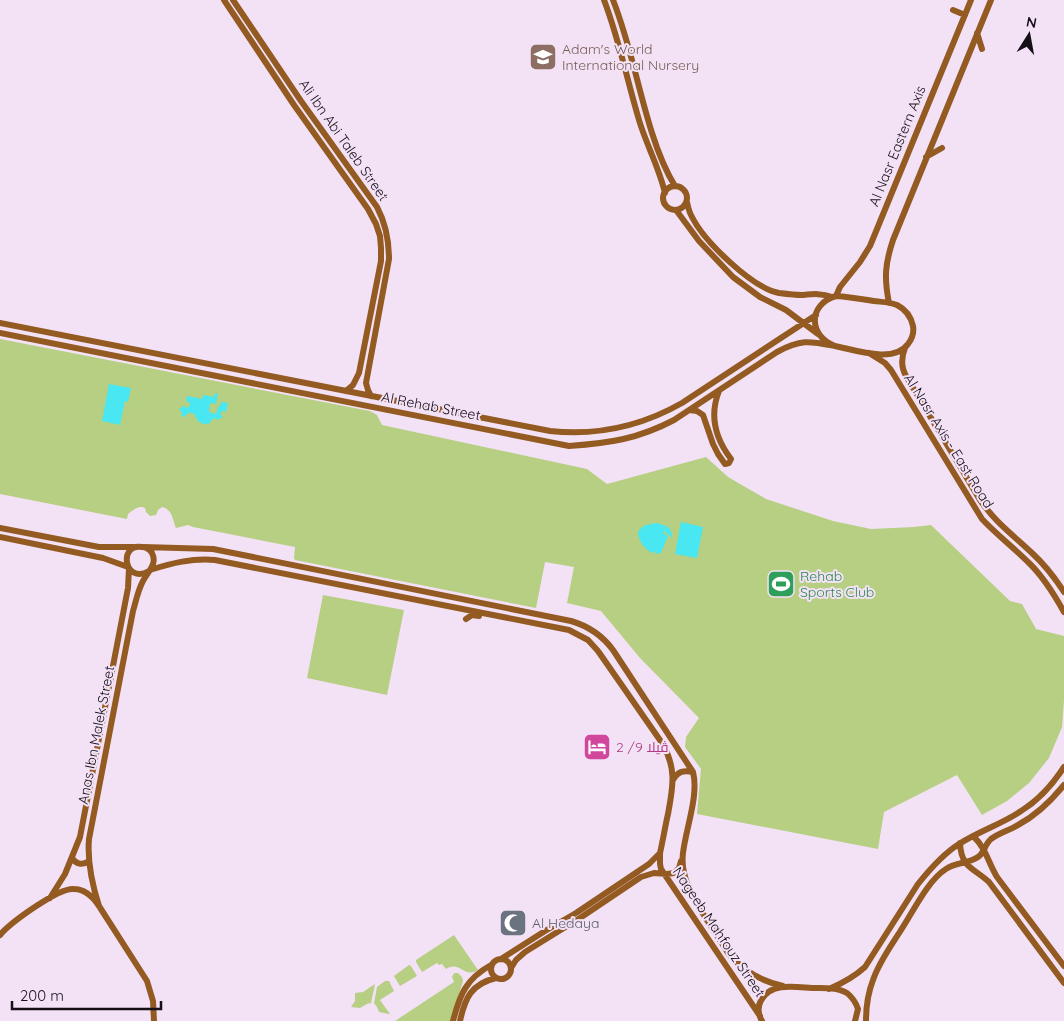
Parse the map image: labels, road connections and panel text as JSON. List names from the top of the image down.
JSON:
{
  "streets": {
    "street": [
      "Ali Ibn Abi Taleb Street",
      "Al Nasr Eastern Axis",
      "Al Rehab Street",
      "Al Nasr Axis - East Road",
      "Anas Ibn Malek Street",
      "Nageeb Mahfouz Street"
    ]
  },
  "crossings": [
    ["Ali Ibn Abi Taleb Street", "Al Rehab Street"],
    ["Al Nasr Eastern Axis", "Al Rehab Street"],
    ["Al Rehab Street", "Al Nasr Axis - East Road"]
  ],
  "places": {
    "school or university": ["Adam's World International Nursery"],
    "sports": ["Rehab Sports Club"],
    "hotel": ["ڤيلا 9/ 2"],
    "mosque": ["Al Hedaya"]
  },
  "scale_bar": "200 m",
  "north": "top"
}
